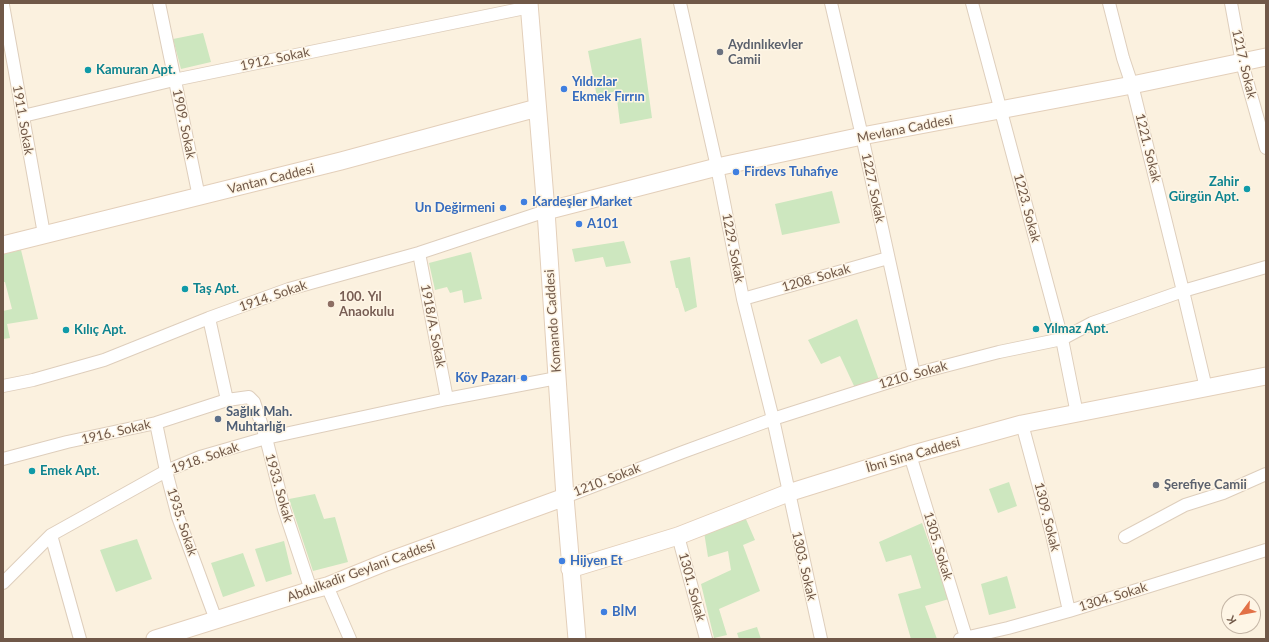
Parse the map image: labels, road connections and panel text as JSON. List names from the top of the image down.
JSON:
{
  "streets": {
    "street": [
      "1912. Sokak",
      "1217. Sokak",
      "1911. Sokak",
      "1909. Sokak",
      "Mevlana Caddesi",
      "1221. Sokak",
      "Vantan Caddesi",
      "1227. Sokak",
      "1223. Sokak",
      "1229. Sokak",
      "1208. Sokak",
      "1914. Sokak",
      "Komando Caddesi",
      "1918/A. Sokak",
      "1210. Sokak",
      "1916. Sokak",
      "İbni Sina Caddesi",
      "1918. Sokak",
      "1933. Sokak",
      "1309. Sokak",
      "1935. Sokak",
      "1305. Sokak",
      "1303. Sokak",
      "Abdulkadir Geylani Caddesi",
      "1301. Sokak",
      "1304. Sokak"
    ]
  },
  "crossings": [
    ["1912. Sokak", "1911. Sokak"],
    ["1912. Sokak", "1909. Sokak"],
    ["1912. Sokak", "Komando Caddesi"],
    ["1217. Sokak", "Mevlana Caddesi"],
    ["1911. Sokak", "Vantan Caddesi"],
    ["1909. Sokak", "Vantan Caddesi"],
    ["Mevlana Caddesi", "1221. Sokak"],
    ["Mevlana Caddesi", "1227. Sokak"],
    ["Mevlana Caddesi", "1223. Sokak"],
    ["Mevlana Caddesi", "1229. Sokak"],
    ["Mevlana Caddesi", "1914. Sokak"],
    ["Mevlana Caddesi", "Komando Caddesi"],
    ["1221. Sokak", "1210. Sokak"],
    ["1221. Sokak", "İbni Sina Caddesi"],
    ["Vantan Caddesi", "Komando Caddesi"],
    ["1227. Sokak", "1208. Sokak"],
    ["1227. Sokak", "1210. Sokak"],
    ["1223. Sokak", "1210. Sokak"],
    ["1223. Sokak", "İbni Sina Caddesi"],
    ["1229. Sokak", "1208. Sokak"],
    ["1229. Sokak", "1210. Sokak"],
    ["1229. Sokak", "İbni Sina Caddesi"],
    ["1229. Sokak", "1303. Sokak"],
    ["1914. Sokak", "Komando Caddesi"],
    ["1914. Sokak", "1918/A. Sokak"],
    ["Komando Caddesi", "1210. Sokak"],
    ["Komando Caddesi", "İbni Sina Caddesi"],
    ["Komando Caddesi", "1918. Sokak"],
    ["Komando Caddesi", "Abdulkadir Geylani Caddesi"],
    ["1918/A. Sokak", "1918. Sokak"],
    ["1210. Sokak", "Abdulkadir Geylani Caddesi"],
    ["1916. Sokak", "1933. Sokak"],
    ["1916. Sokak", "1935. Sokak"],
    ["İbni Sina Caddesi", "1309. Sokak"],
    ["İbni Sina Caddesi", "1305. Sokak"],
    ["İbni Sina Caddesi", "1303. Sokak"],
    ["İbni Sina Caddesi", "1301. Sokak"],
    ["1918. Sokak", "1933. Sokak"],
    ["1918. Sokak", "1935. Sokak"],
    ["1933. Sokak", "Abdulkadir Geylani Caddesi"],
    ["1309. Sokak", "1304. Sokak"],
    ["1935. Sokak", "Abdulkadir Geylani Caddesi"],
    ["1305. Sokak", "1304. Sokak"]
  ],
  "places": [
    "Aydınlıkevler Camii",
    "Kamuran Apt.",
    "Yıldızlar Ekmek Fırrın",
    "Firdevs Tuhafiye",
    "Zahir Gürgün Apt.",
    "Kardeşler Market",
    "Un Değirmeni",
    "A101",
    "Taş Apt.",
    "100. Yıl Anaokulu",
    "Yılmaz Apt.",
    "Kılıç Apt.",
    "Köy Pazarı",
    "Sağlık Mah. Muhtarlığı",
    "Emek Apt.",
    "Şerefiye Camii",
    "Hijyen Et",
    "BİM"
  ],
  "north": "bottom left"
}
